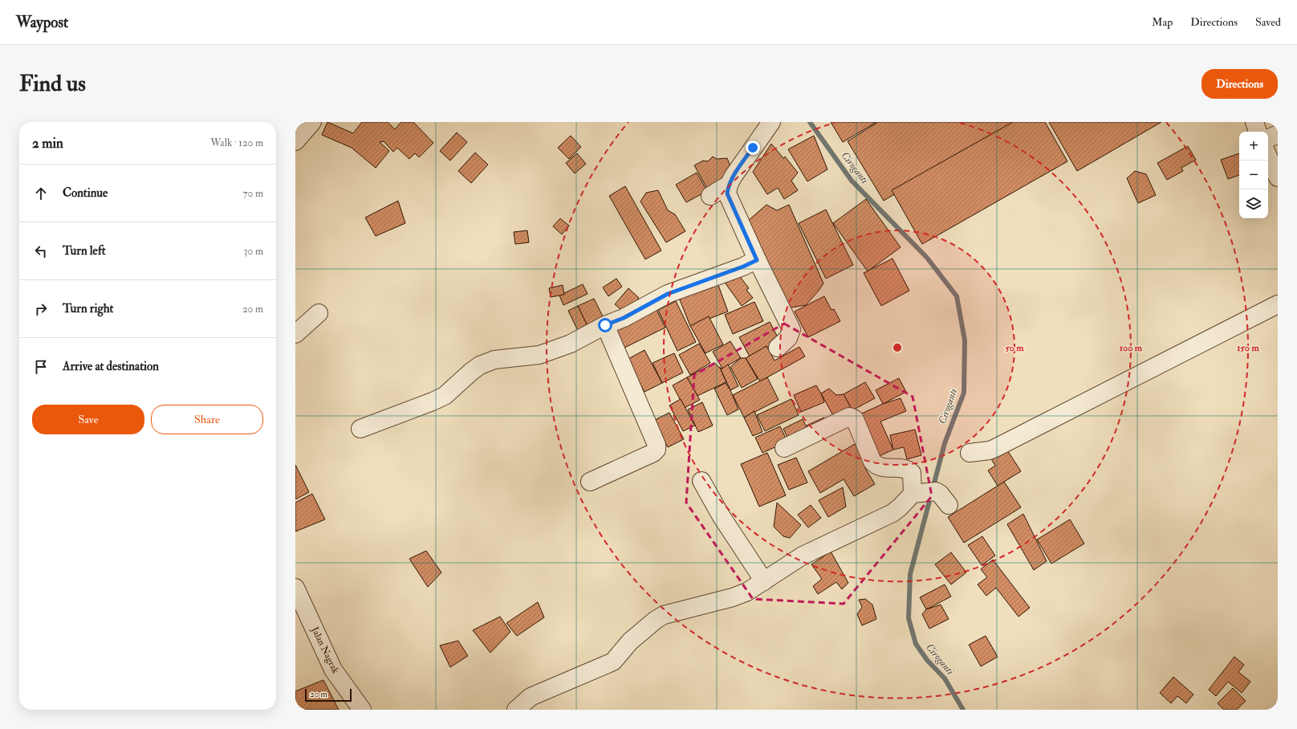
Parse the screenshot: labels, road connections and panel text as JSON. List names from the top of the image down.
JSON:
{
  "streets": {
    "street": ["Jalan Nagrak"]
  },
  "water": ["Ciroganti"],
  "scale_bar": "20 m",
  "page": {
    "header": "Waypost",
    "nav": ["Map", "Directions", "Saved"],
    "buttons": [
      "Directions",
      ["Save", "Share"]
    ],
    "title": "Find us",
    "heading": ["2 min", "Walk · 120 m"],
    "map_buttons": ["+", "−"],
    "list": [
      ["Continue", "70 m"],
      ["Turn left", "30 m"],
      ["Turn right", "20 m"],
      "Arrive at destination"
    ],
    "scale": "20 m"
  },
  "rings": ["50 m", "100 m", "150 m"]
}
